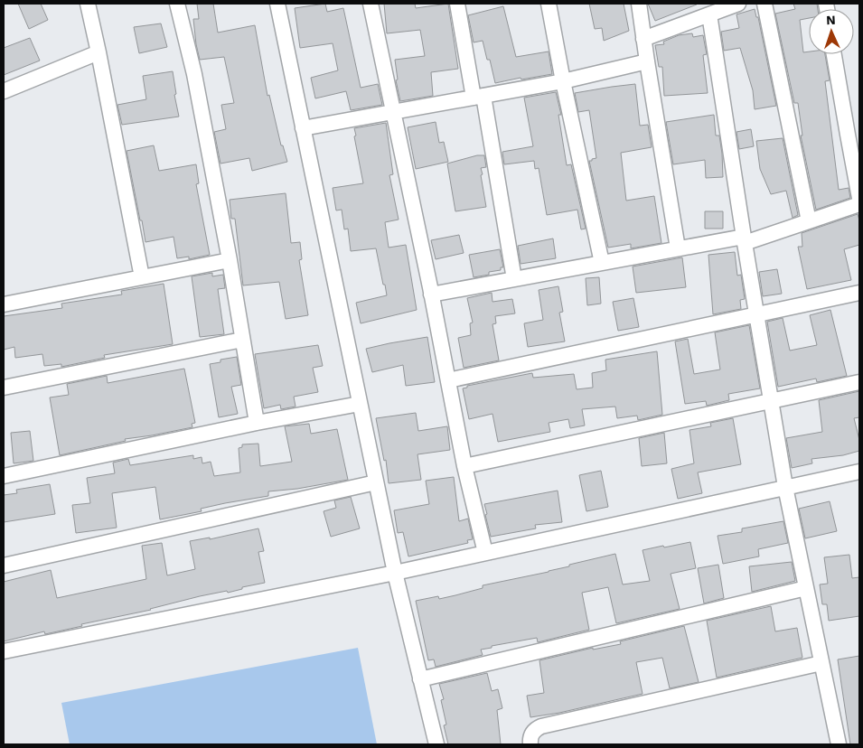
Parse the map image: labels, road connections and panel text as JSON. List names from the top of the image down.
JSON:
{
  "north": "top"
}
